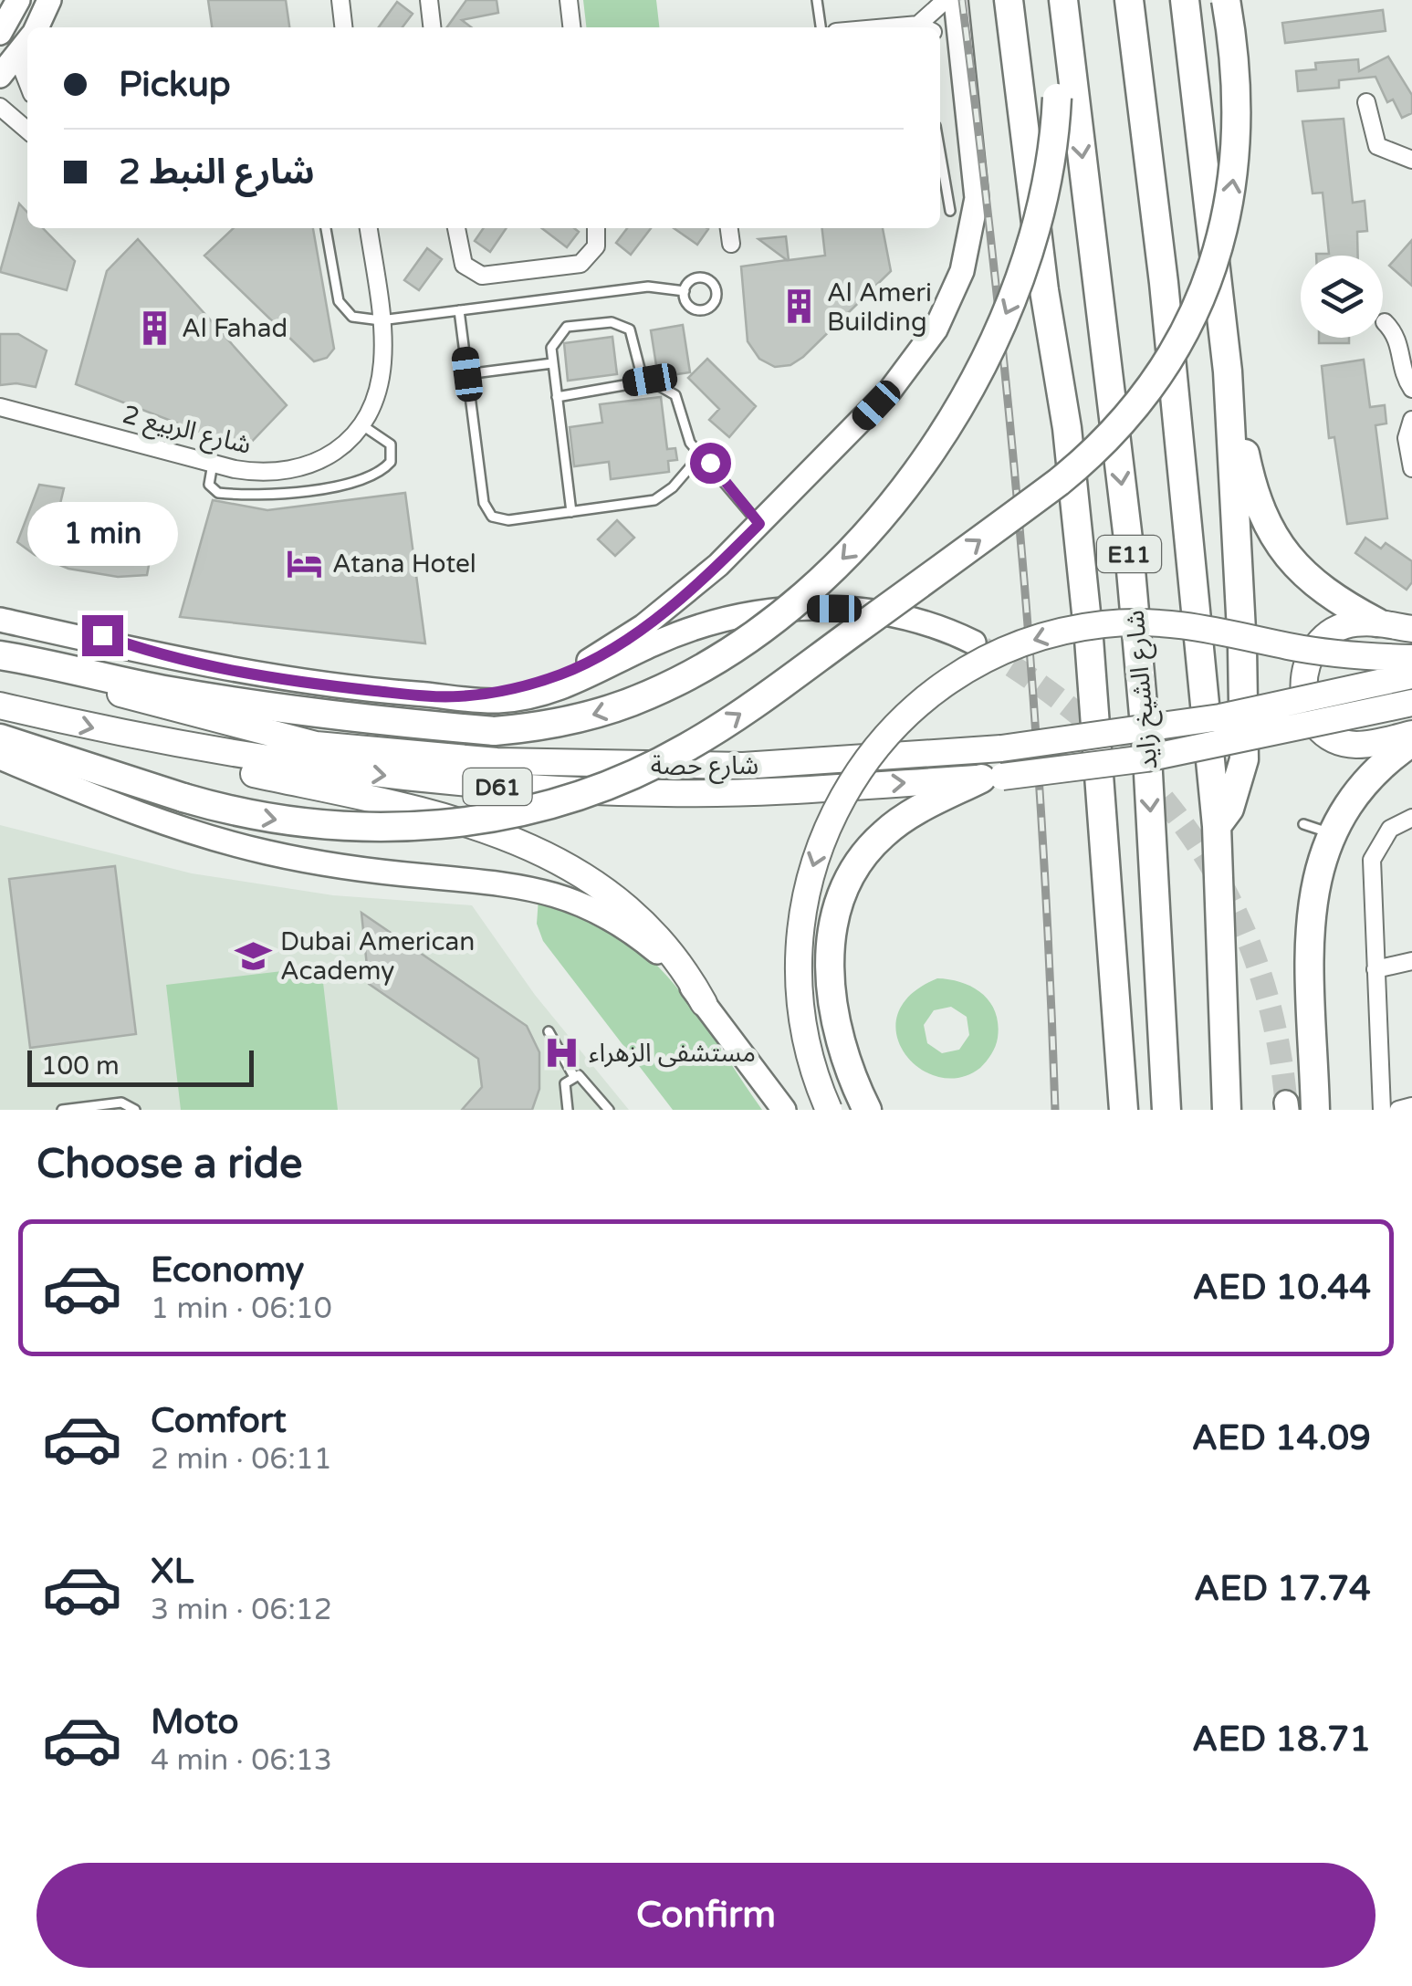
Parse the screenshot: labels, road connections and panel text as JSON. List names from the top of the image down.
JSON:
{
  "streets": {
    "highway": ["E11", "شارع الشيخ زايد"],
    "main road": ["شارع حصة", "D61"],
    "street": ["شارع الربيع 2"]
  },
  "places": {
    "building": ["Al Ameri Building", "Al Fahad"],
    "hotel": ["Atana Hotel"],
    "school or university": ["Dubai American Academy"],
    "hospital": ["مستشفى الزهراء"]
  },
  "scale_bar": "100 m",
  "page": {
    "banner": ["Pickup", "شارع النبط 2"],
    "bubble": "1 min",
    "scale": "100 m",
    "heading": "Choose a ride",
    "list": [
      {
        "name": "Economy",
        "note": "1 min · 06:10",
        "value": "AED 10.44"
      },
      {
        "name": "Comfort",
        "note": "2 min · 06:11",
        "value": "AED 14.09"
      },
      {
        "name": "XL",
        "note": "3 min · 06:12",
        "value": "AED 17.74"
      },
      {
        "name": "Moto",
        "note": "4 min · 06:13",
        "value": "AED 18.71"
      }
    ],
    "buttons": "Confirm"
  }
}
